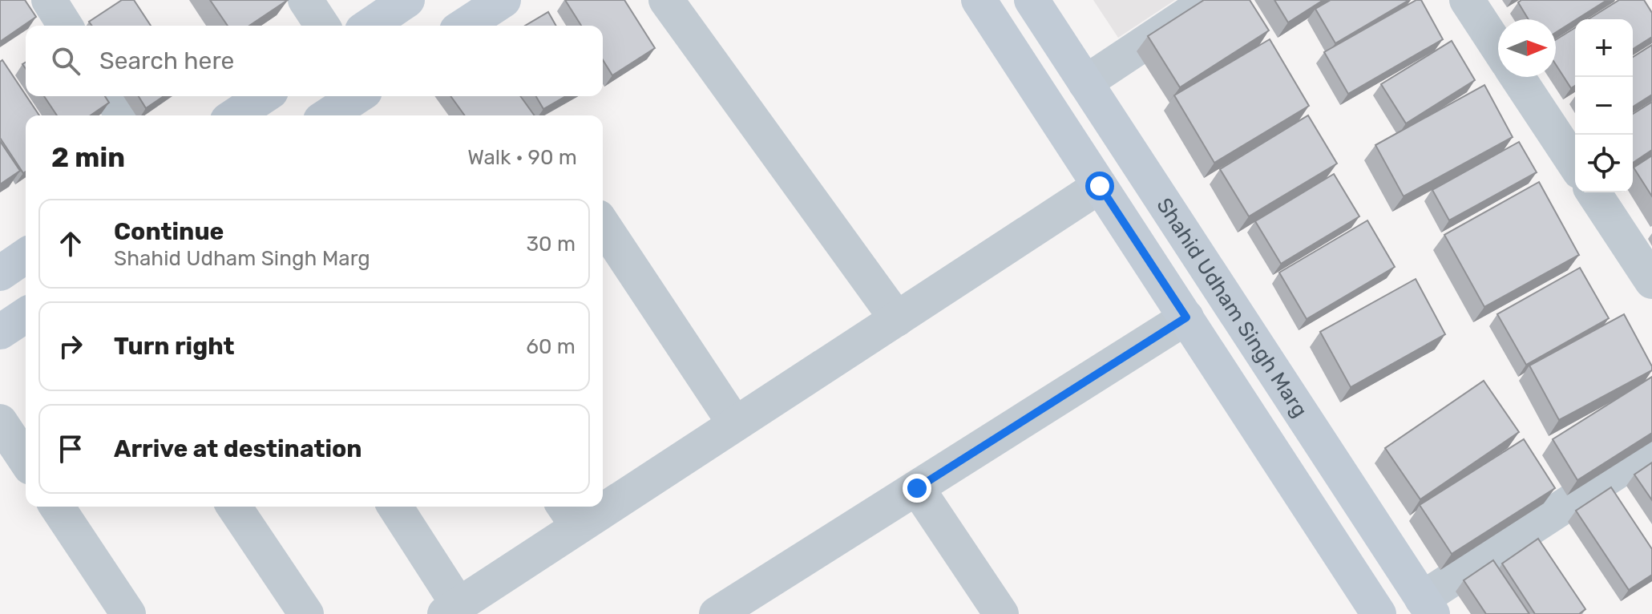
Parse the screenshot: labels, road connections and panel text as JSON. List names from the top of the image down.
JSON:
{
  "streets": {
    "street": ["Shahid Udham Singh Marg"]
  },
  "north": "right",
  "page": {
    "map_buttons": ["+", "−"],
    "search": "Search here",
    "heading": ["2 min", "Walk · 90 m"],
    "list": [
      ["Continue", "Shahid Udham Singh Marg", "30 m"],
      ["Turn right", "60 m"],
      "Arrive at destination"
    ]
  }
}
